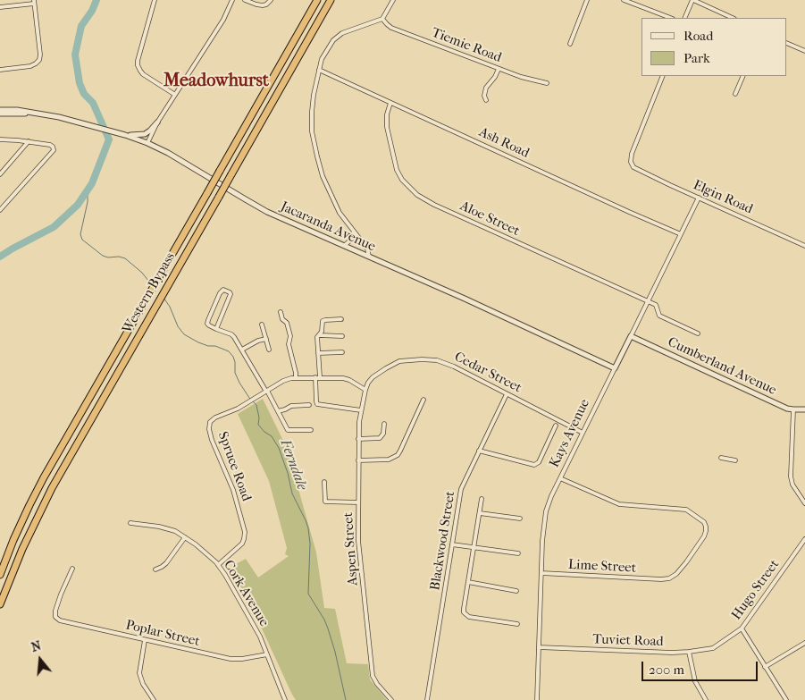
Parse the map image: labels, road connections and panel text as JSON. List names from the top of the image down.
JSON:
{
  "streets": {
    "highway": ["Western Bypass"],
    "street": [
      "Tiemie Road",
      "Ash Road",
      "Elgin Road",
      "Aloe Street",
      "Jacaranda Avenue",
      "Cumberland Avenue",
      "Cedar Street",
      "Kays Avenue",
      "Spruce Road",
      "Blackwood Street",
      "Aspen Street",
      "Lime Street",
      "Hugo Street",
      "Cork Avenue",
      "Poplar Street",
      "Tuviet Road"
    ]
  },
  "crossings": [
    ["Ash Road", "Aloe Street"],
    ["Ash Road", "Kays Avenue"],
    ["Elgin Road", "Kays Avenue"],
    ["Aloe Street", "Kays Avenue"],
    ["Jacaranda Avenue", "Kays Avenue"],
    ["Cumberland Avenue", "Kays Avenue"],
    ["Cedar Street", "Kays Avenue"],
    ["Cedar Street", "Blackwood Street"],
    ["Cedar Street", "Aspen Street"],
    ["Kays Avenue", "Lime Street"],
    ["Kays Avenue", "Tuviet Road"],
    ["Spruce Road", "Cork Avenue"],
    ["Hugo Street", "Tuviet Road"],
    ["Cork Avenue", "Poplar Street"]
  ],
  "districts": ["Meadowhurst"],
  "water": ["Ferndale"],
  "legend": ["Road", "Park"],
  "scale_bar": "200 m",
  "north": "top"
}
